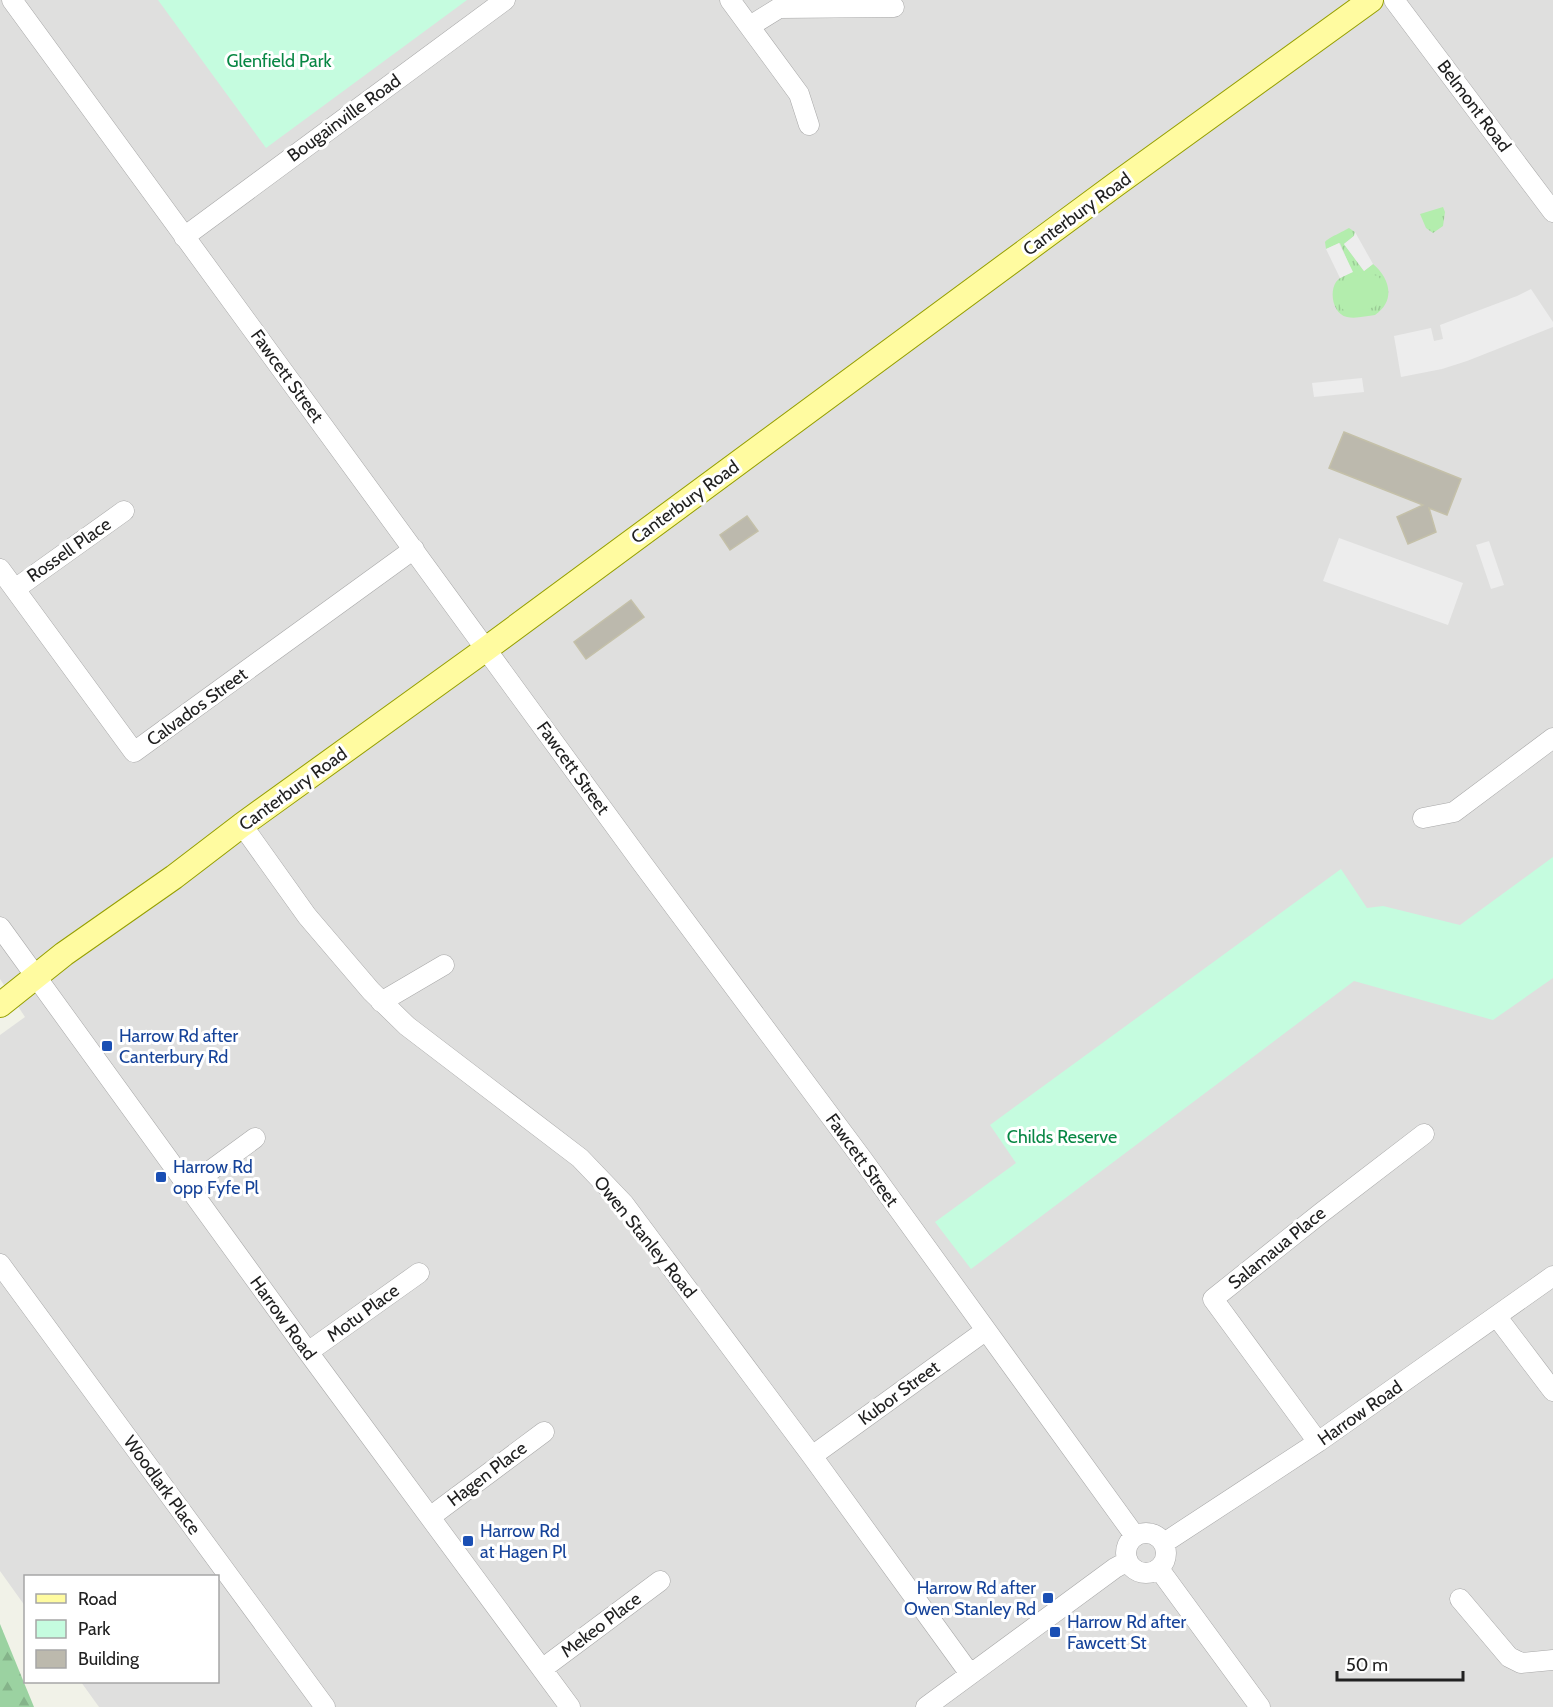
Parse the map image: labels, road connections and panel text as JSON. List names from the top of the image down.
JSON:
{
  "streets": {
    "main road": ["Canterbury Road"],
    "street": [
      "Belmont Road",
      "Bougainville Road",
      "Fawcett Street",
      "Rossell Place",
      "Calvados Street",
      "Owen Stanley Road",
      "Salamaua Place",
      "Motu Place",
      "Harrow Road",
      "Kubor Street",
      "Hagen Place",
      "Woodlark Place",
      "Mekeo Place"
    ]
  },
  "crossings": [
    ["Bougainville Road", "Fawcett Street"],
    ["Canterbury Road", "Fawcett Street"],
    ["Canterbury Road", "Owen Stanley Road"],
    ["Canterbury Road", "Harrow Road"],
    ["Fawcett Street", "Calvados Street"],
    ["Fawcett Street", "Harrow Road"],
    ["Fawcett Street", "Kubor Street"],
    ["Rossell Place", "Calvados Street"],
    ["Owen Stanley Road", "Kubor Street"],
    ["Salamaua Place", "Harrow Road"],
    ["Motu Place", "Harrow Road"],
    ["Harrow Road", "Hagen Place"],
    ["Harrow Road", "Mekeo Place"]
  ],
  "parks": ["Glenfield Park", "Childs Reserve"],
  "places": {
    "transit": [
      "Harrow Rd after Canterbury Rd",
      "Harrow Rd opp Fyfe Pl",
      "Harrow Rd at Hagen Pl",
      "Harrow Rd after Owen Stanley Rd",
      "Harrow Rd after Fawcett St"
    ]
  },
  "legend": ["Road", "Park", "Building"],
  "scale_bar": "50 m"
}
